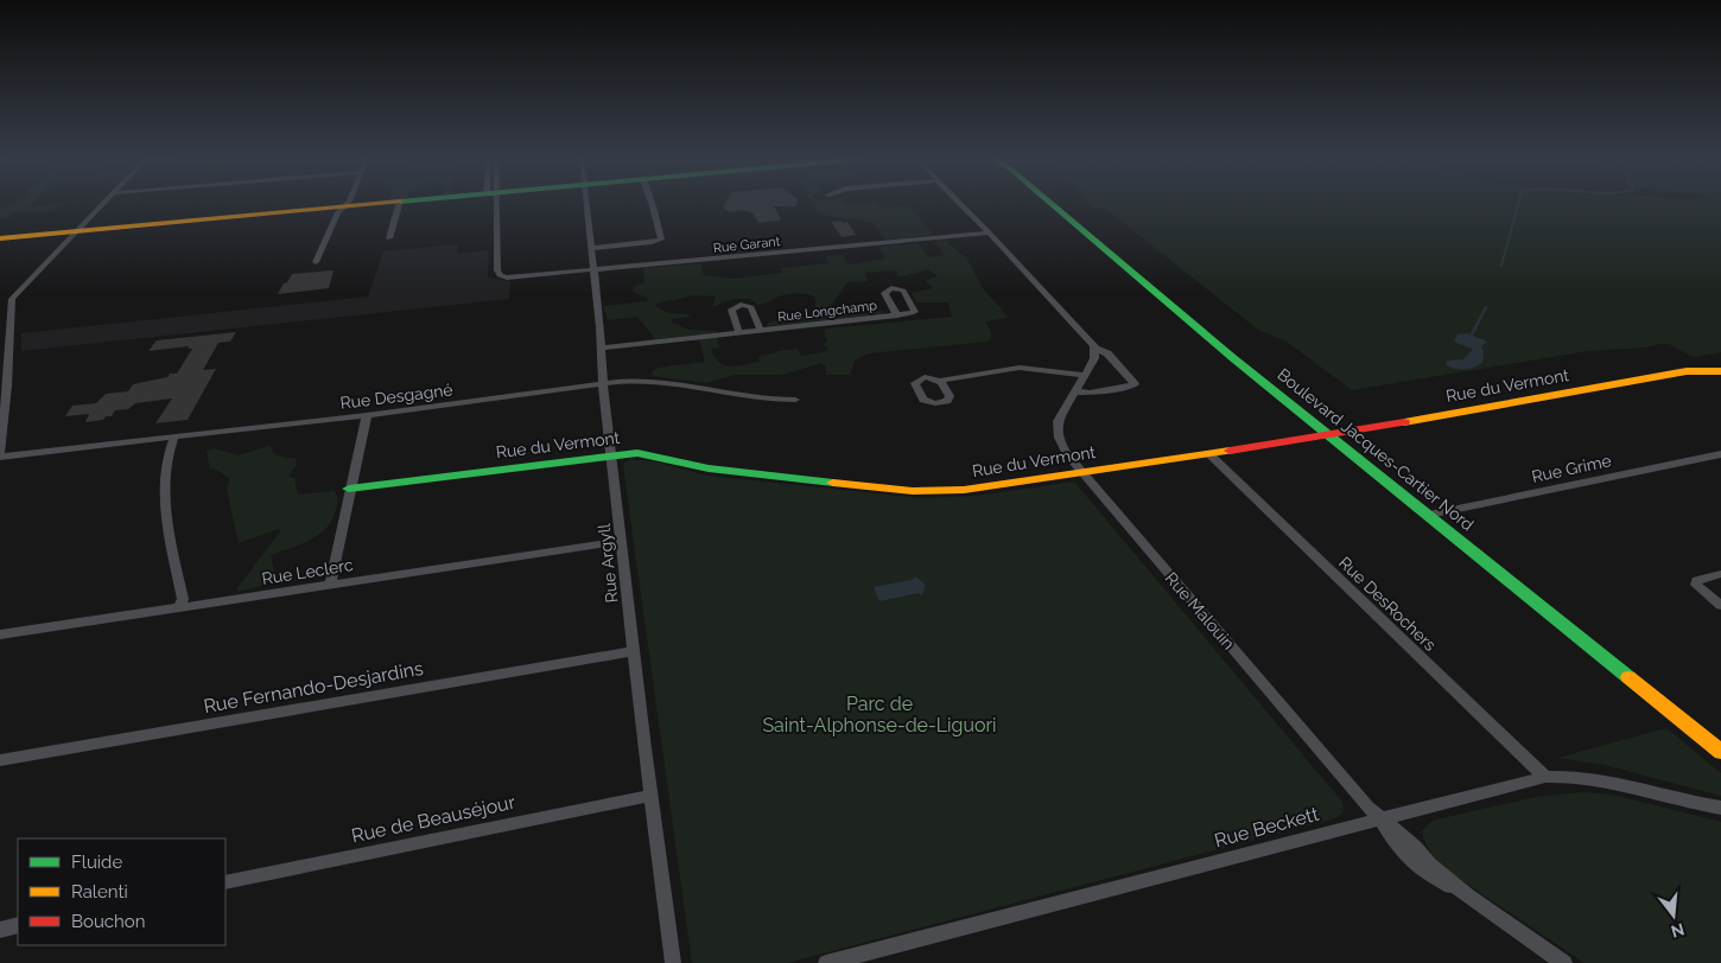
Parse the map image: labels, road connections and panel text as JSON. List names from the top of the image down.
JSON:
{
  "streets": {
    "street": [
      "Rue Garant",
      "Rue Longchamp",
      "Rue du Vermont",
      "Rue Desgagné",
      "Boulevard Jacques-Cartier Nord",
      "Rue Grime",
      "Rue Argyll",
      "Rue Leclerc",
      "Rue DesRochers",
      "Rue Malouin",
      "Rue Fernando-Desjardins",
      "Rue de Beauséjour",
      "Rue Beckett"
    ]
  },
  "crossings": [
    ["Rue Garant", "Rue Argyll"],
    ["Rue Longchamp", "Rue Argyll"],
    ["Rue du Vermont", "Boulevard Jacques-Cartier Nord"],
    ["Rue du Vermont", "Rue Argyll"],
    ["Rue du Vermont", "Rue DesRochers"],
    ["Rue du Vermont", "Rue Malouin"],
    ["Rue Desgagné", "Rue Argyll"],
    ["Boulevard Jacques-Cartier Nord", "Rue Grime"],
    ["Rue Argyll", "Rue Leclerc"],
    ["Rue Argyll", "Rue Fernando-Desjardins"],
    ["Rue Argyll", "Rue de Beauséjour"],
    ["Rue DesRochers", "Rue Beckett"],
    ["Rue Malouin", "Rue Beckett"]
  ],
  "parks": ["Parc de Saint-Alphonse-de-Liguori"],
  "legend": ["Fluide", "Ralenti", "Bouchon"],
  "north": "bottom"
}
